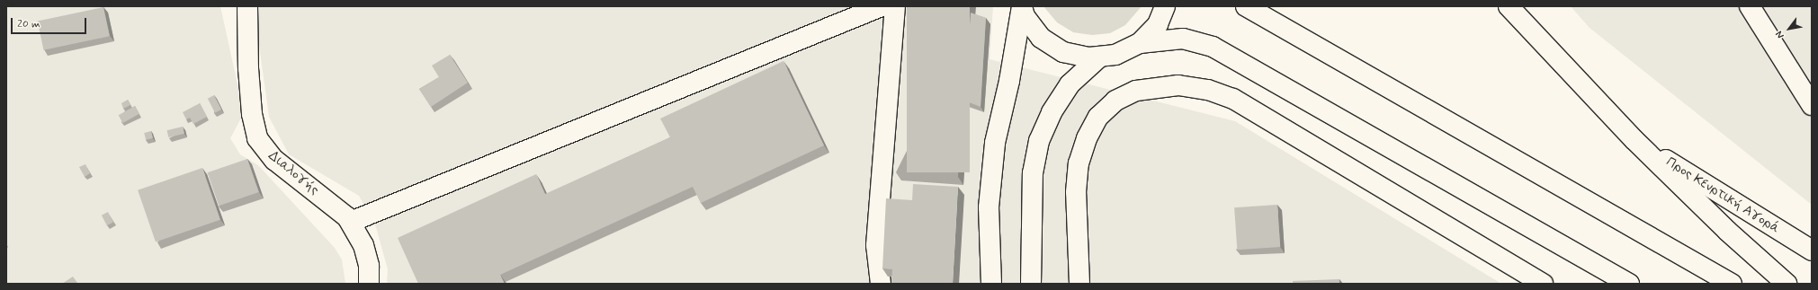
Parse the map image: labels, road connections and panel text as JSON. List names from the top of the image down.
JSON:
{
  "streets": {
    "street": ["Διαλογής", "Προς Κενρτική Αγορά"]
  },
  "scale_bar": "20 m",
  "north": "bottom left"
}
